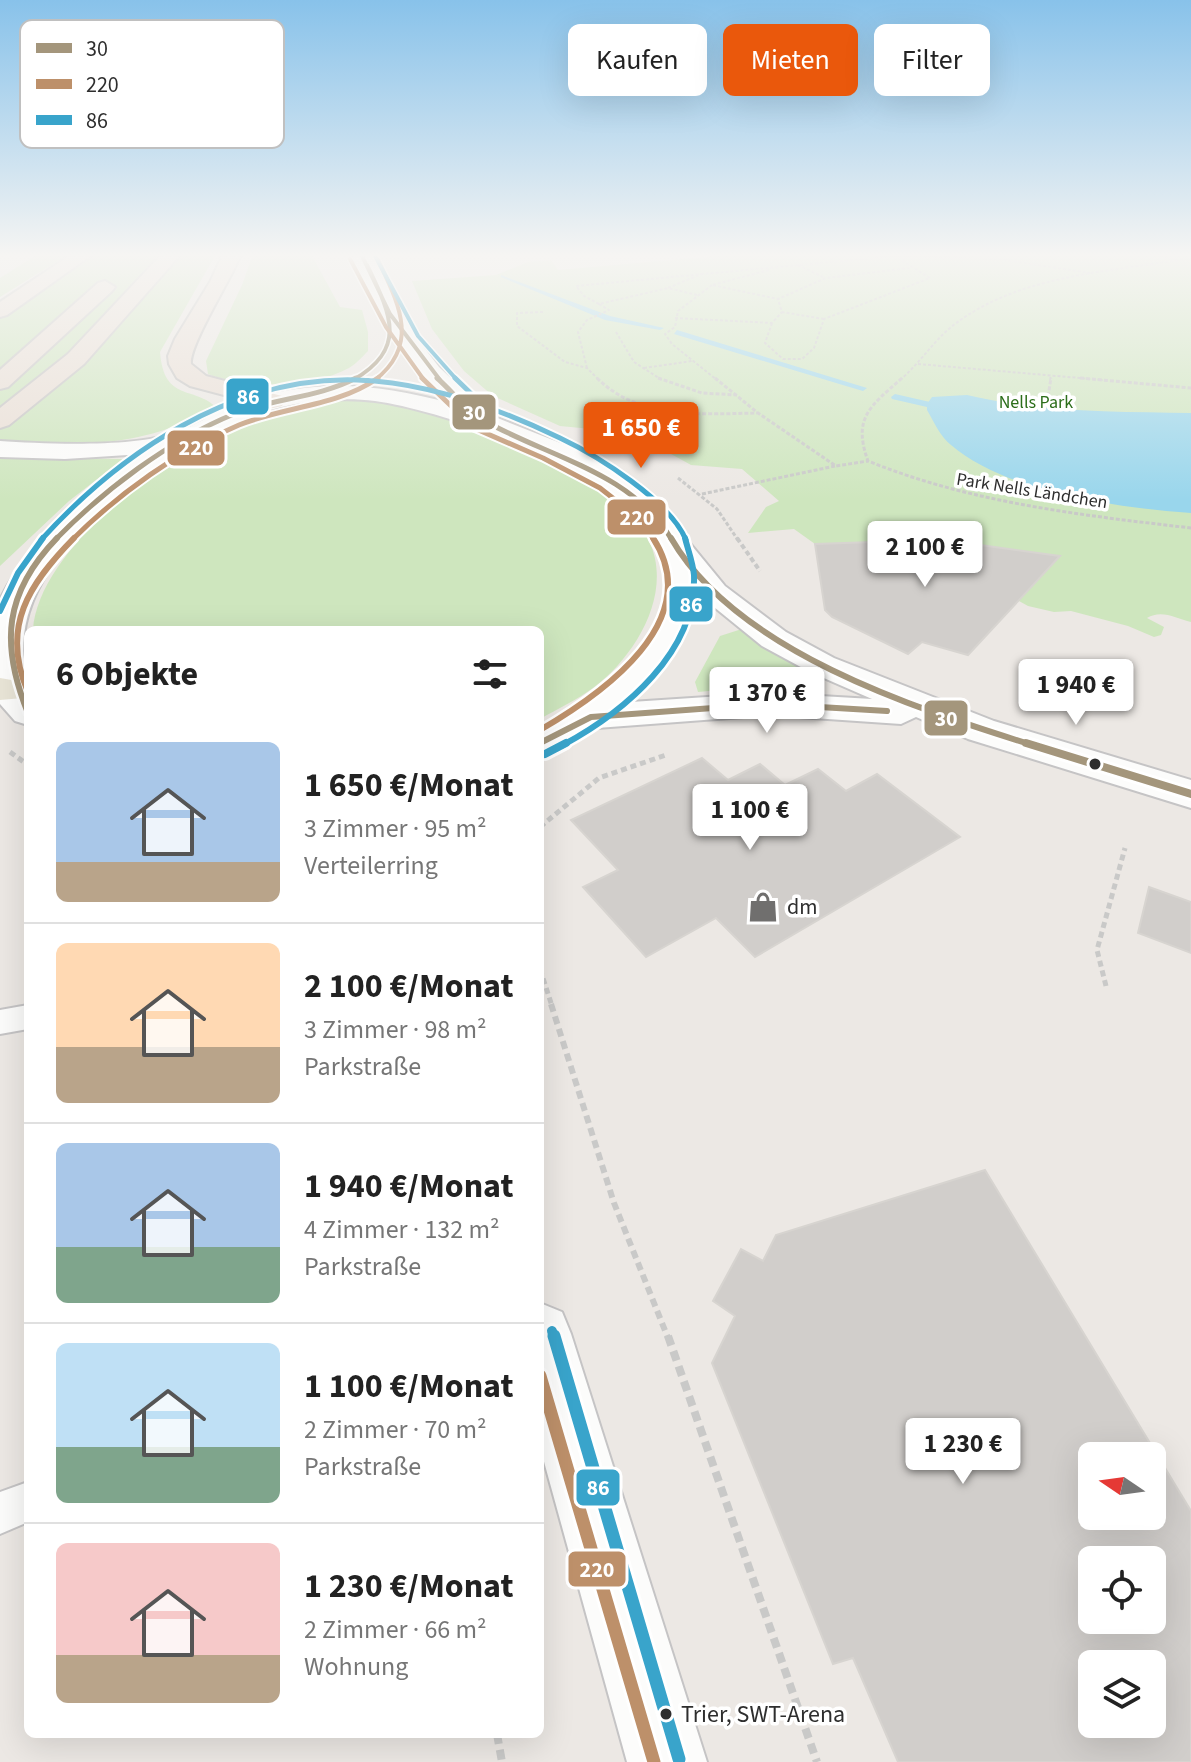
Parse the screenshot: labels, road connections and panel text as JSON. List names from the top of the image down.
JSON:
{
  "streets": {
    "path": ["Park Nells Ländchen"]
  },
  "parks": ["Nells Park"],
  "places": {
    "shop": ["dm"],
    "other": ["Trier, SWT-Arena"]
  },
  "lines": ["transit line 30", "transit line 220", "transit line 86"],
  "legend": ["30", "220", "86"],
  "north": "left",
  "page": {
    "chip": ["Kaufen", "Mieten", "Filter"],
    "price": [
      "1 650 €",
      "2 100 €",
      "1 940 €",
      "1 370 €",
      "1 100 €",
      "1 230 €"
    ],
    "heading": "6 Objekte",
    "list": [
      {
        "name": "1 650 €/Monat",
        "note": "3 Zimmer · 95 m² · Verteilerring"
      },
      {
        "name": "2 100 €/Monat",
        "note": "3 Zimmer · 98 m² · Parkstraße"
      },
      {
        "name": "1 940 €/Monat",
        "note": "4 Zimmer · 132 m² · Parkstraße"
      },
      {
        "name": "1 100 €/Monat",
        "note": "2 Zimmer · 70 m² · Parkstraße"
      },
      {
        "name": "1 230 €/Monat",
        "note": "2 Zimmer · 66 m² · Wohnung"
      }
    ]
  }
}
